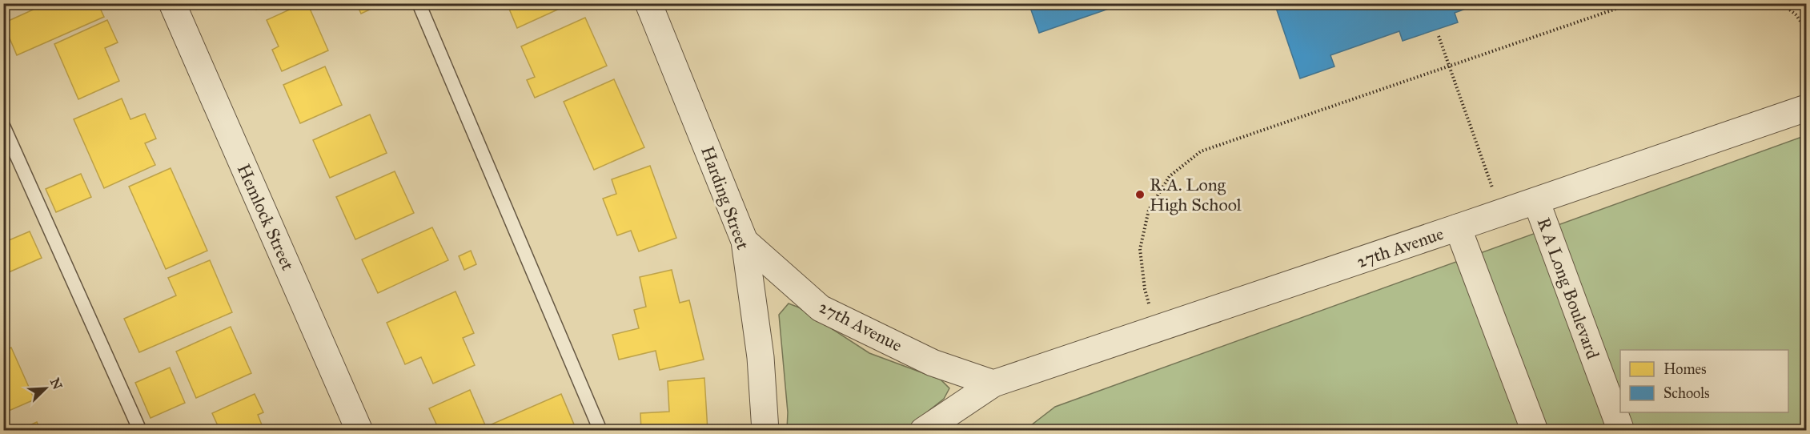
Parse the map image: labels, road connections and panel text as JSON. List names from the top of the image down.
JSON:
{
  "streets": {
    "street": [
      "Harding Street",
      "Hemlock Street",
      "27th Avenue",
      "R A Long Boulevard"
    ]
  },
  "crossings": [
    ["Harding Street", "27th Avenue"],
    ["27th Avenue", "R A Long Boulevard"]
  ],
  "places": ["R.A. Long High School"],
  "legend": ["Homes", "Schools"],
  "north": "top right"
}
